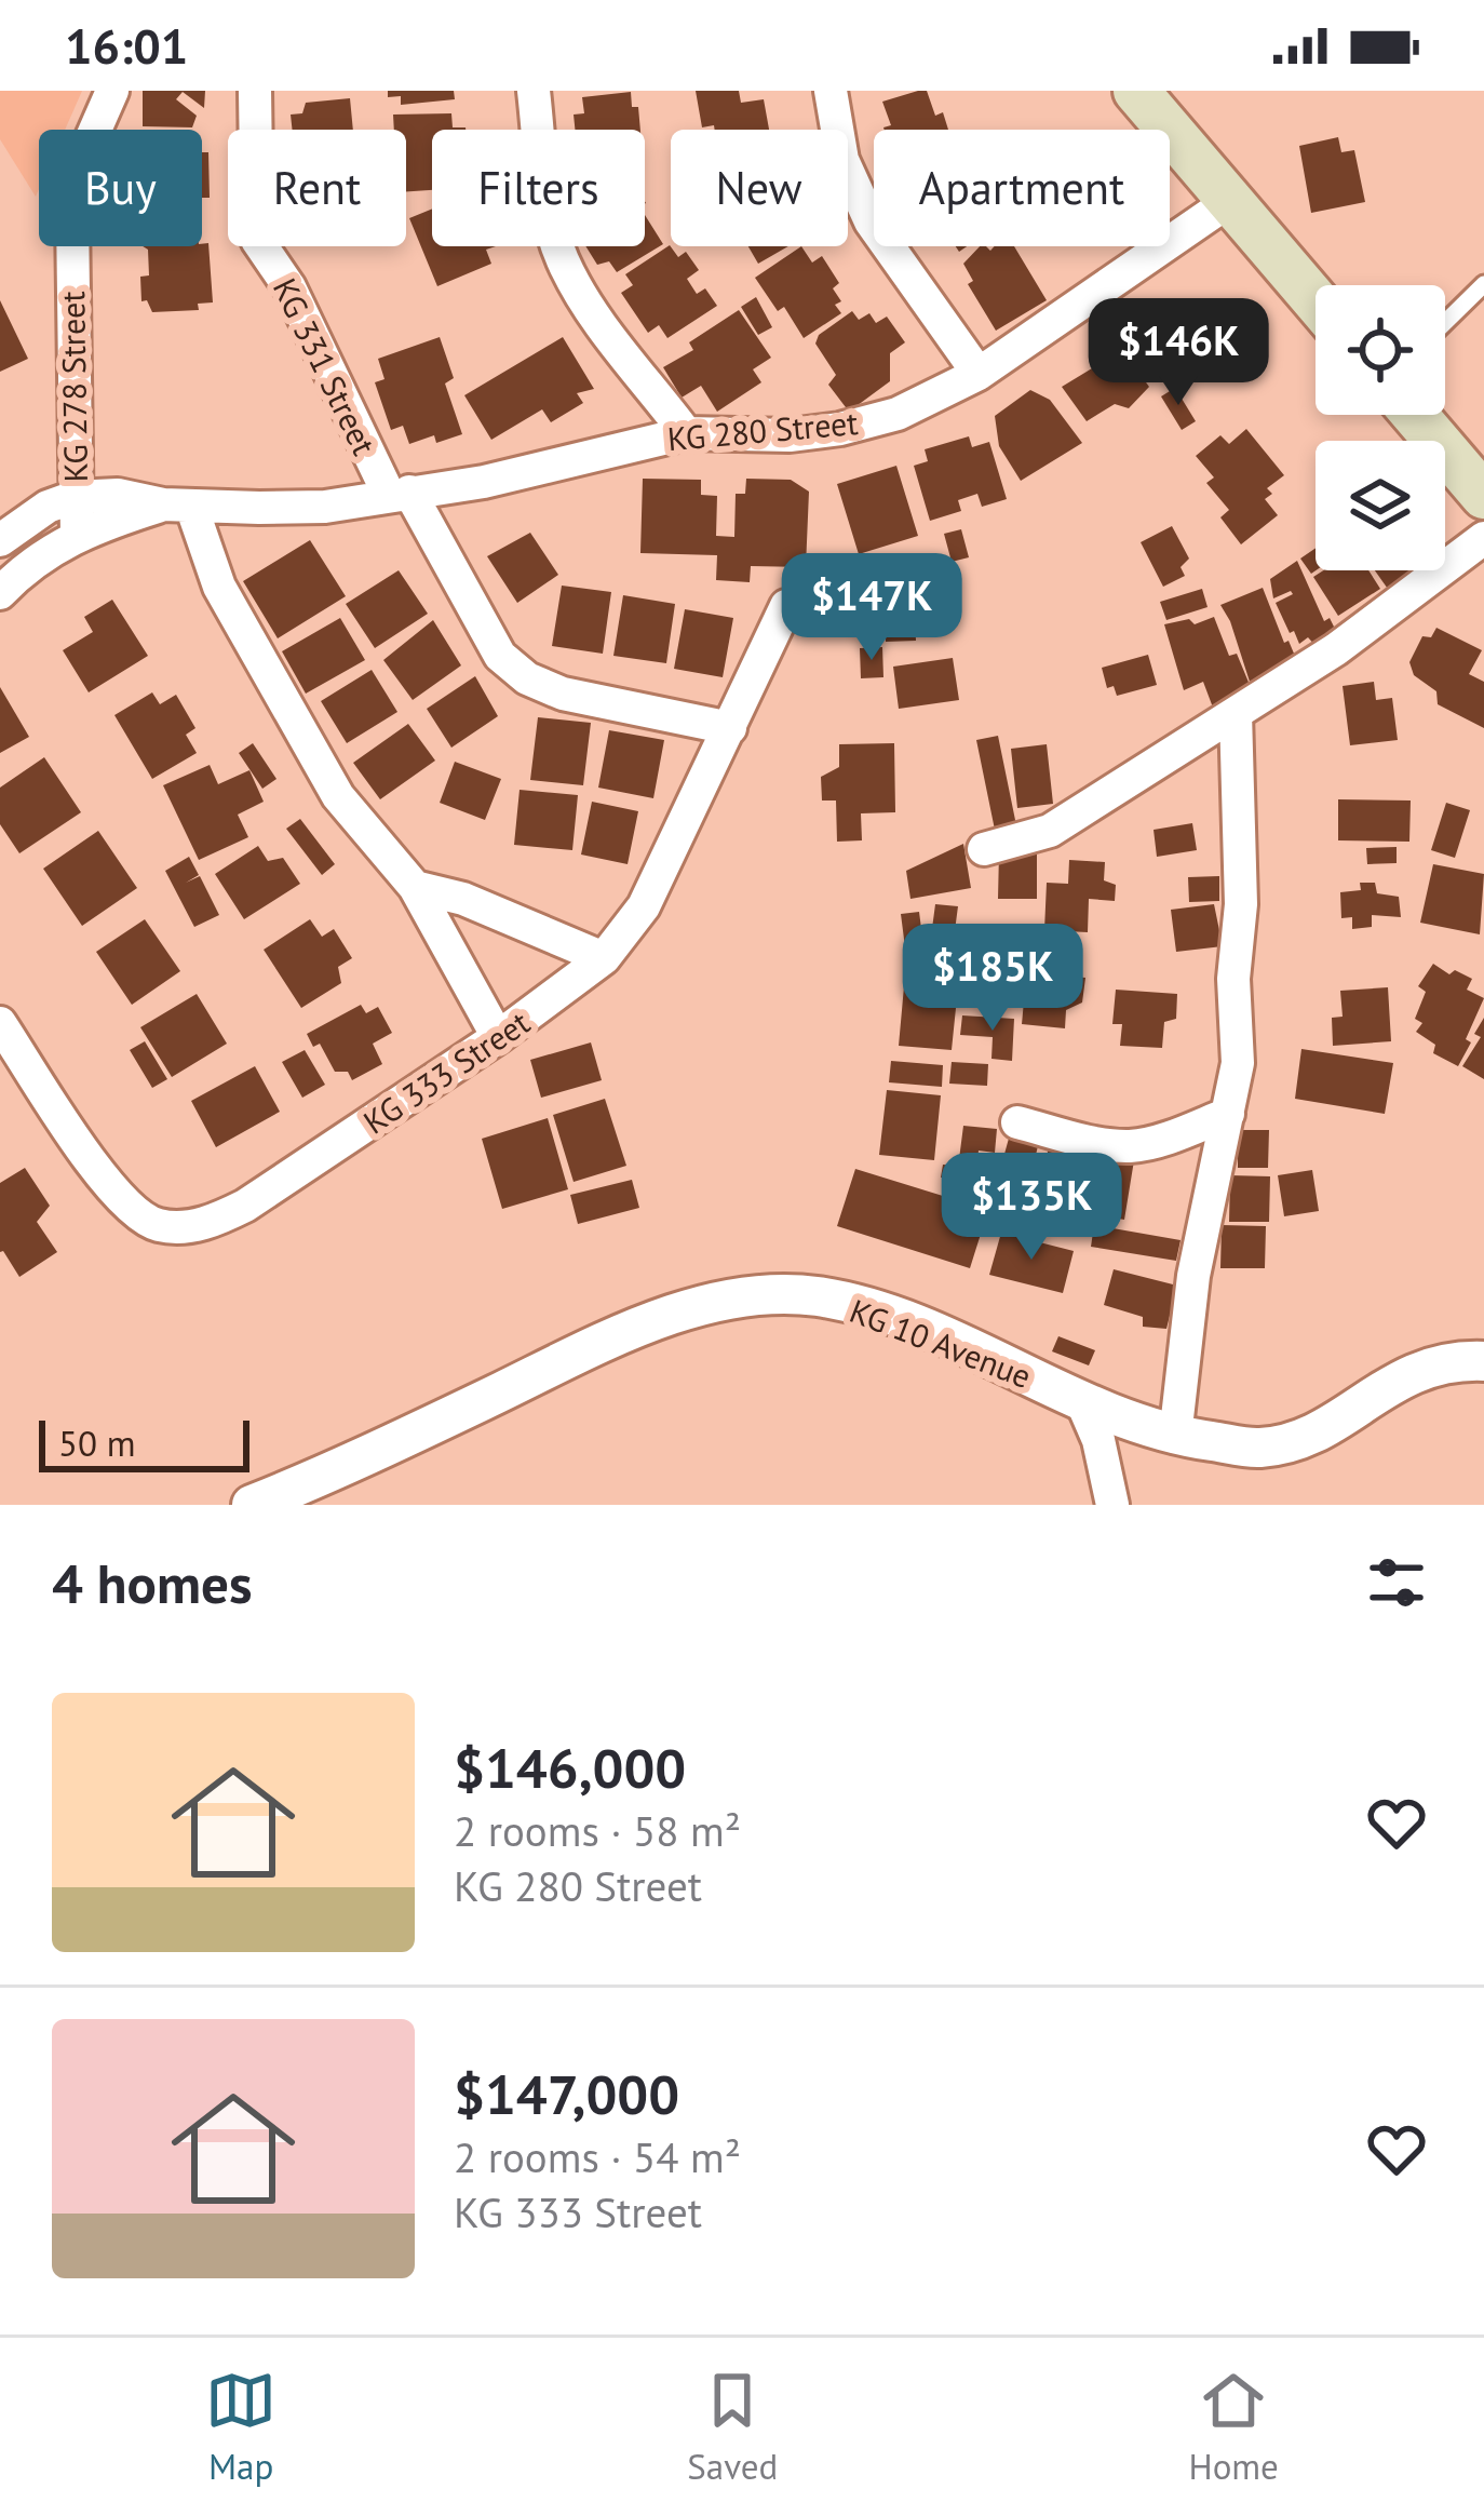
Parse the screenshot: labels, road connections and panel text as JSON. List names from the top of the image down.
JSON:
{
  "streets": {
    "street": [
      "KG 331 Street",
      "KG 278 Street",
      "KG 280 Street",
      "KG 333 Street",
      "KG 10 Avenue"
    ]
  },
  "crossings": [
    ["KG 331 Street", "KG 280 Street"],
    ["KG 331 Street", "KG 333 Street"],
    ["KG 278 Street", "KG 280 Street"]
  ],
  "scale_bar": "50 m",
  "page": {
    "status": "16:01",
    "chip": [
      "Buy",
      "Rent",
      "Filters",
      "New",
      "Apartment"
    ],
    "price": [
      "$146K",
      "$147K",
      "$185K",
      "$135K"
    ],
    "scale": "50 m",
    "heading": "4 homes",
    "list": [
      {
        "name": "$146,000",
        "note": "2 rooms · 58 m² · KG 280 Street"
      },
      {
        "name": "$147,000",
        "note": "2 rooms · 54 m² · KG 333 Street"
      }
    ],
    "tabs": ["Map", "Saved", "Home"]
  }
}
